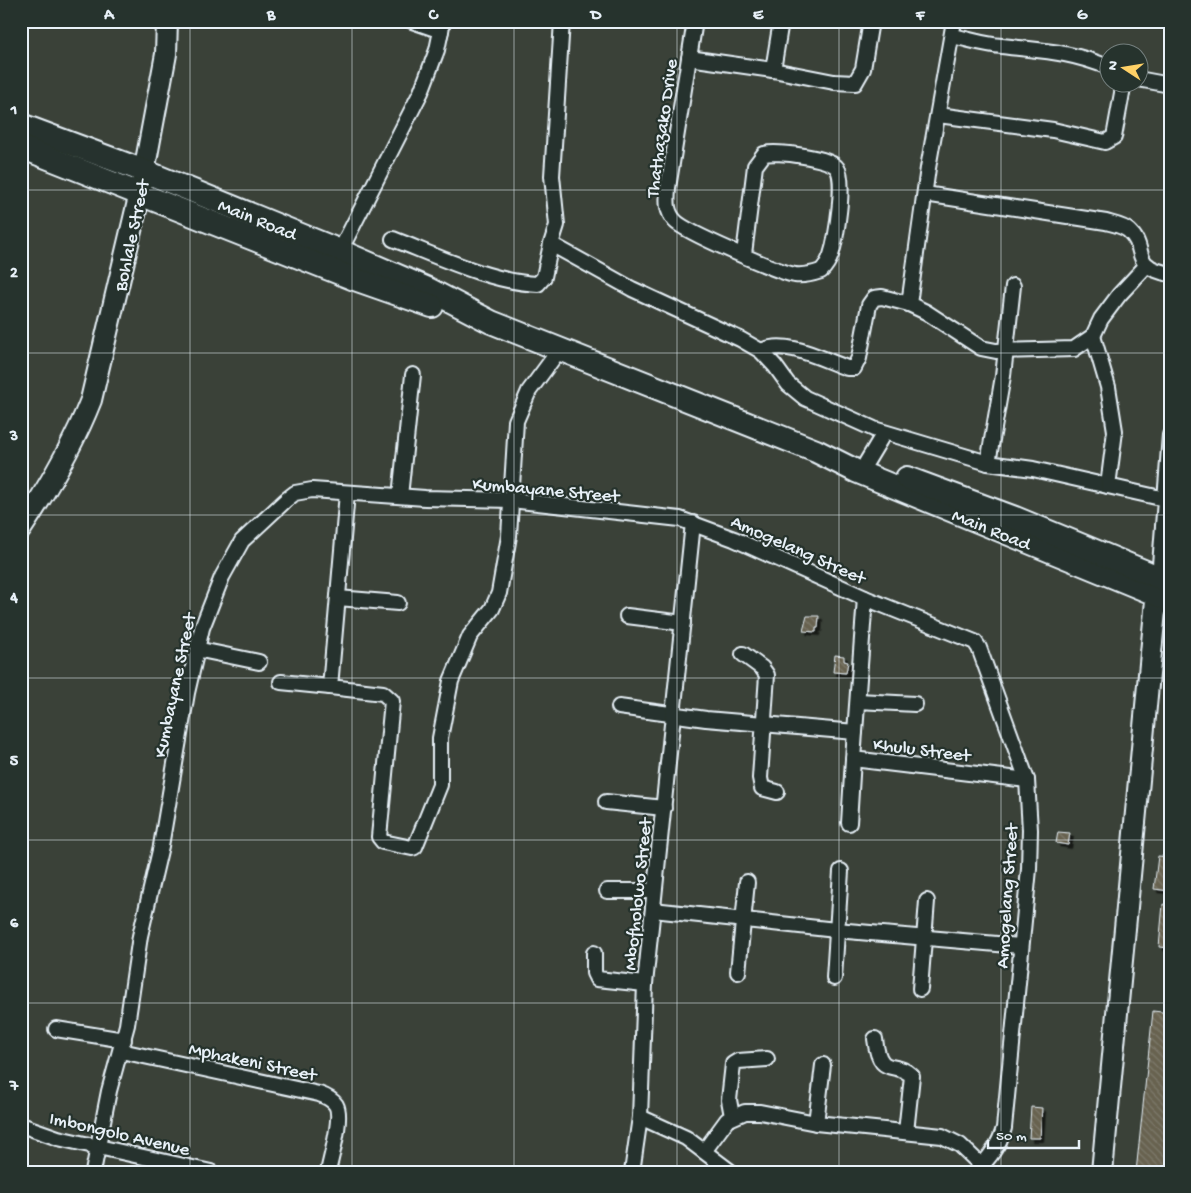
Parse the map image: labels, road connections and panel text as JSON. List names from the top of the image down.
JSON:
{
  "streets": {
    "main road": ["Main Road"],
    "street": [
      "Thathazako Drive",
      "Bohlale Street",
      "Kumbayane Street",
      "Amogelang Street",
      "Khulu Street",
      "Mbofholowo Street",
      "Mphakeni Street",
      "Imbongolo Avenue"
    ]
  },
  "crossings": [
    ["Main Road", "Bohlale Street"],
    ["Kumbayane Street", "Amogelang Street"],
    ["Kumbayane Street", "Mphakeni Street"],
    ["Kumbayane Street", "Imbongolo Avenue"],
    ["Amogelang Street", "Khulu Street"],
    ["Amogelang Street", "Mbofholowo Street"]
  ],
  "scale_bar": "50 m",
  "north": "left",
  "grid": {
    "columns": [
      "A",
      "B",
      "C",
      "D",
      "E",
      "F",
      "G"
    ],
    "rows": [
      "1",
      "2",
      "3",
      "4",
      "5",
      "6",
      "7"
    ]
  }
}
